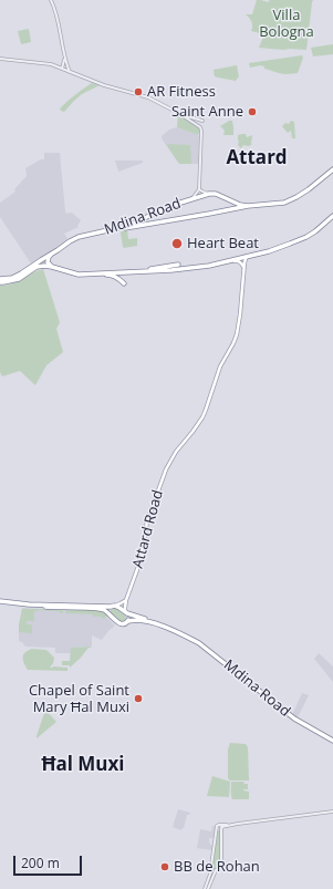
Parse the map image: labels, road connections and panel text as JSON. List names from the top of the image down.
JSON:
{
  "streets": {
    "highway": ["Mdina Road"],
    "main road": ["Attard Road"]
  },
  "crossings": [
    ["Mdina Road", "Attard Road"]
  ],
  "districts": ["Attard", "Ħal Muxi"],
  "parks": ["Villa Bologna"],
  "places": [
    "AR Fitness",
    "Saint Anne",
    "Heart Beat",
    "Chapel of Saint Mary Ħal Muxi",
    "BB de Rohan"
  ],
  "scale_bar": "200 m"
}
